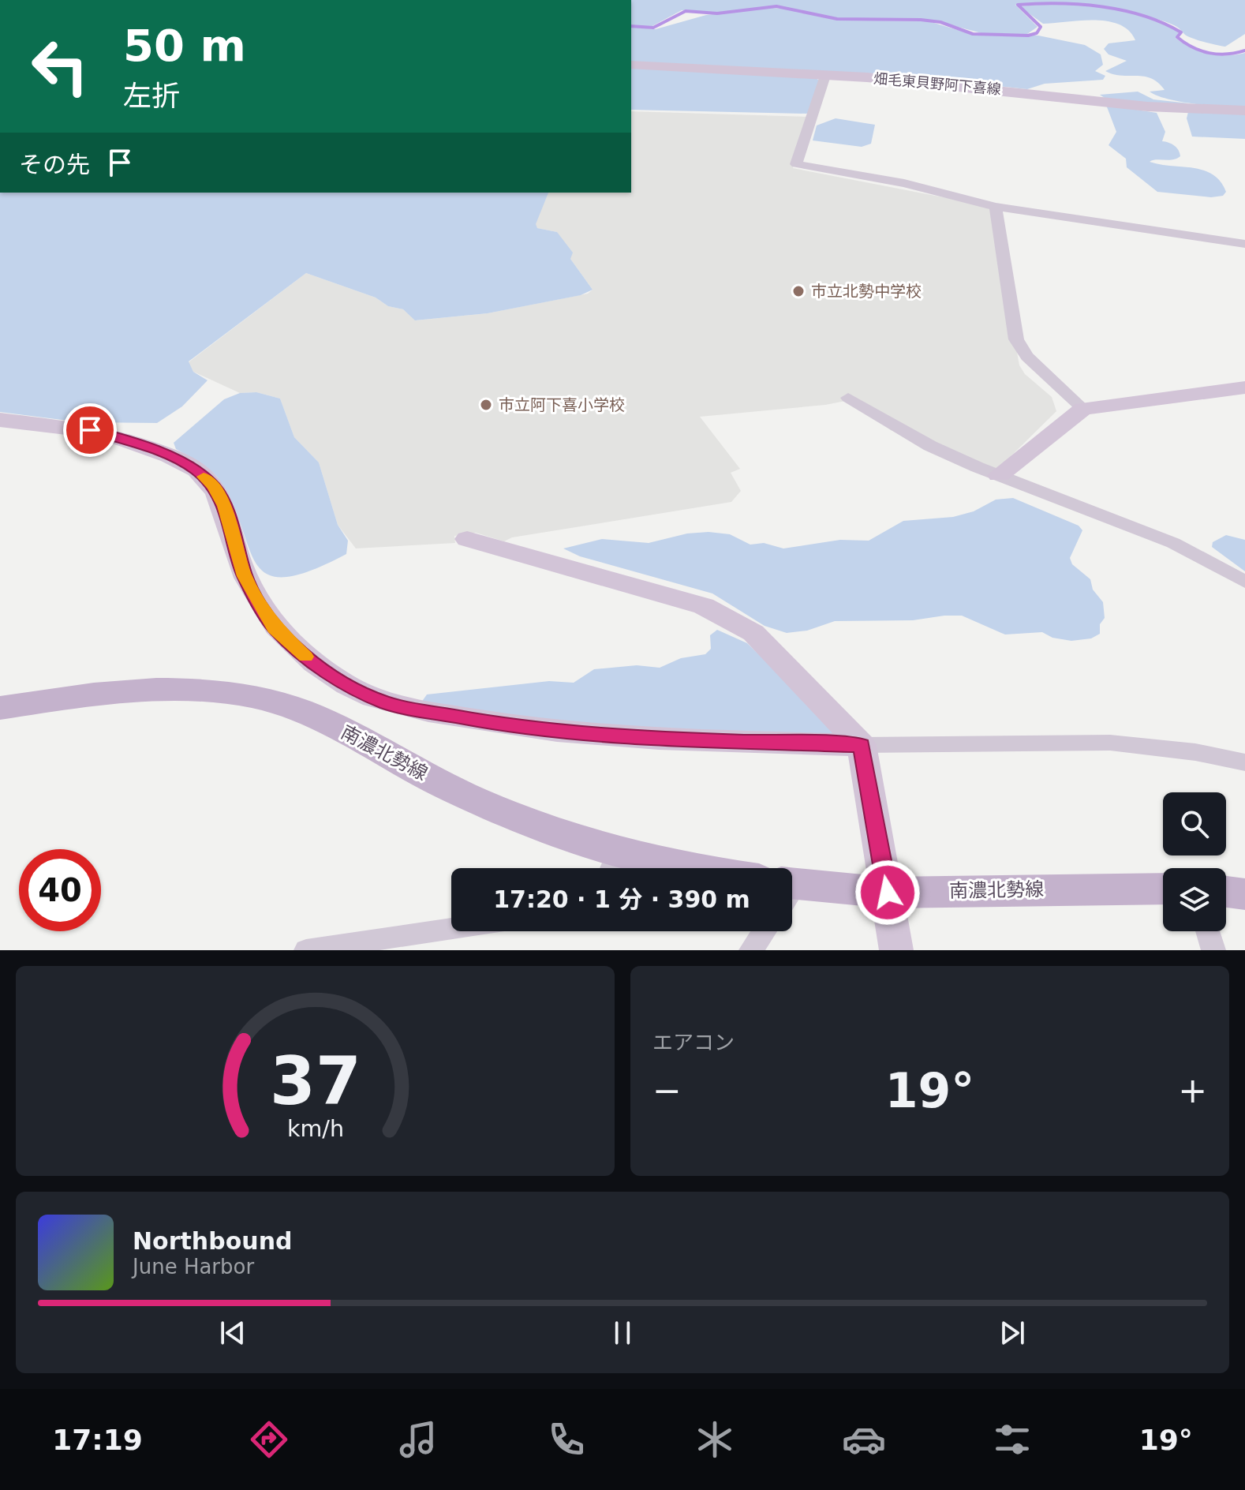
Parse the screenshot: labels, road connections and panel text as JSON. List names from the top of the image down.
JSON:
{
  "streets": {
    "main road": ["南濃北勢線"],
    "street": ["畑毛東貝野阿下喜線"]
  },
  "places": ["市立北勢中学校", "市立阿下喜小学校"],
  "page": {
    "turn": ["50 m", "左折"],
    "then": "その先",
    "limit": "40",
    "trip": "17:20 · 1 分 · 390 m",
    "tile": "エアコン",
    "heat": ["−", "19°", "+"],
    "song": ["Northbound", "June Harbor"],
    "tabs": ["17:19", "19°"],
    "gauge": ["37", "km/h"]
  }
}
